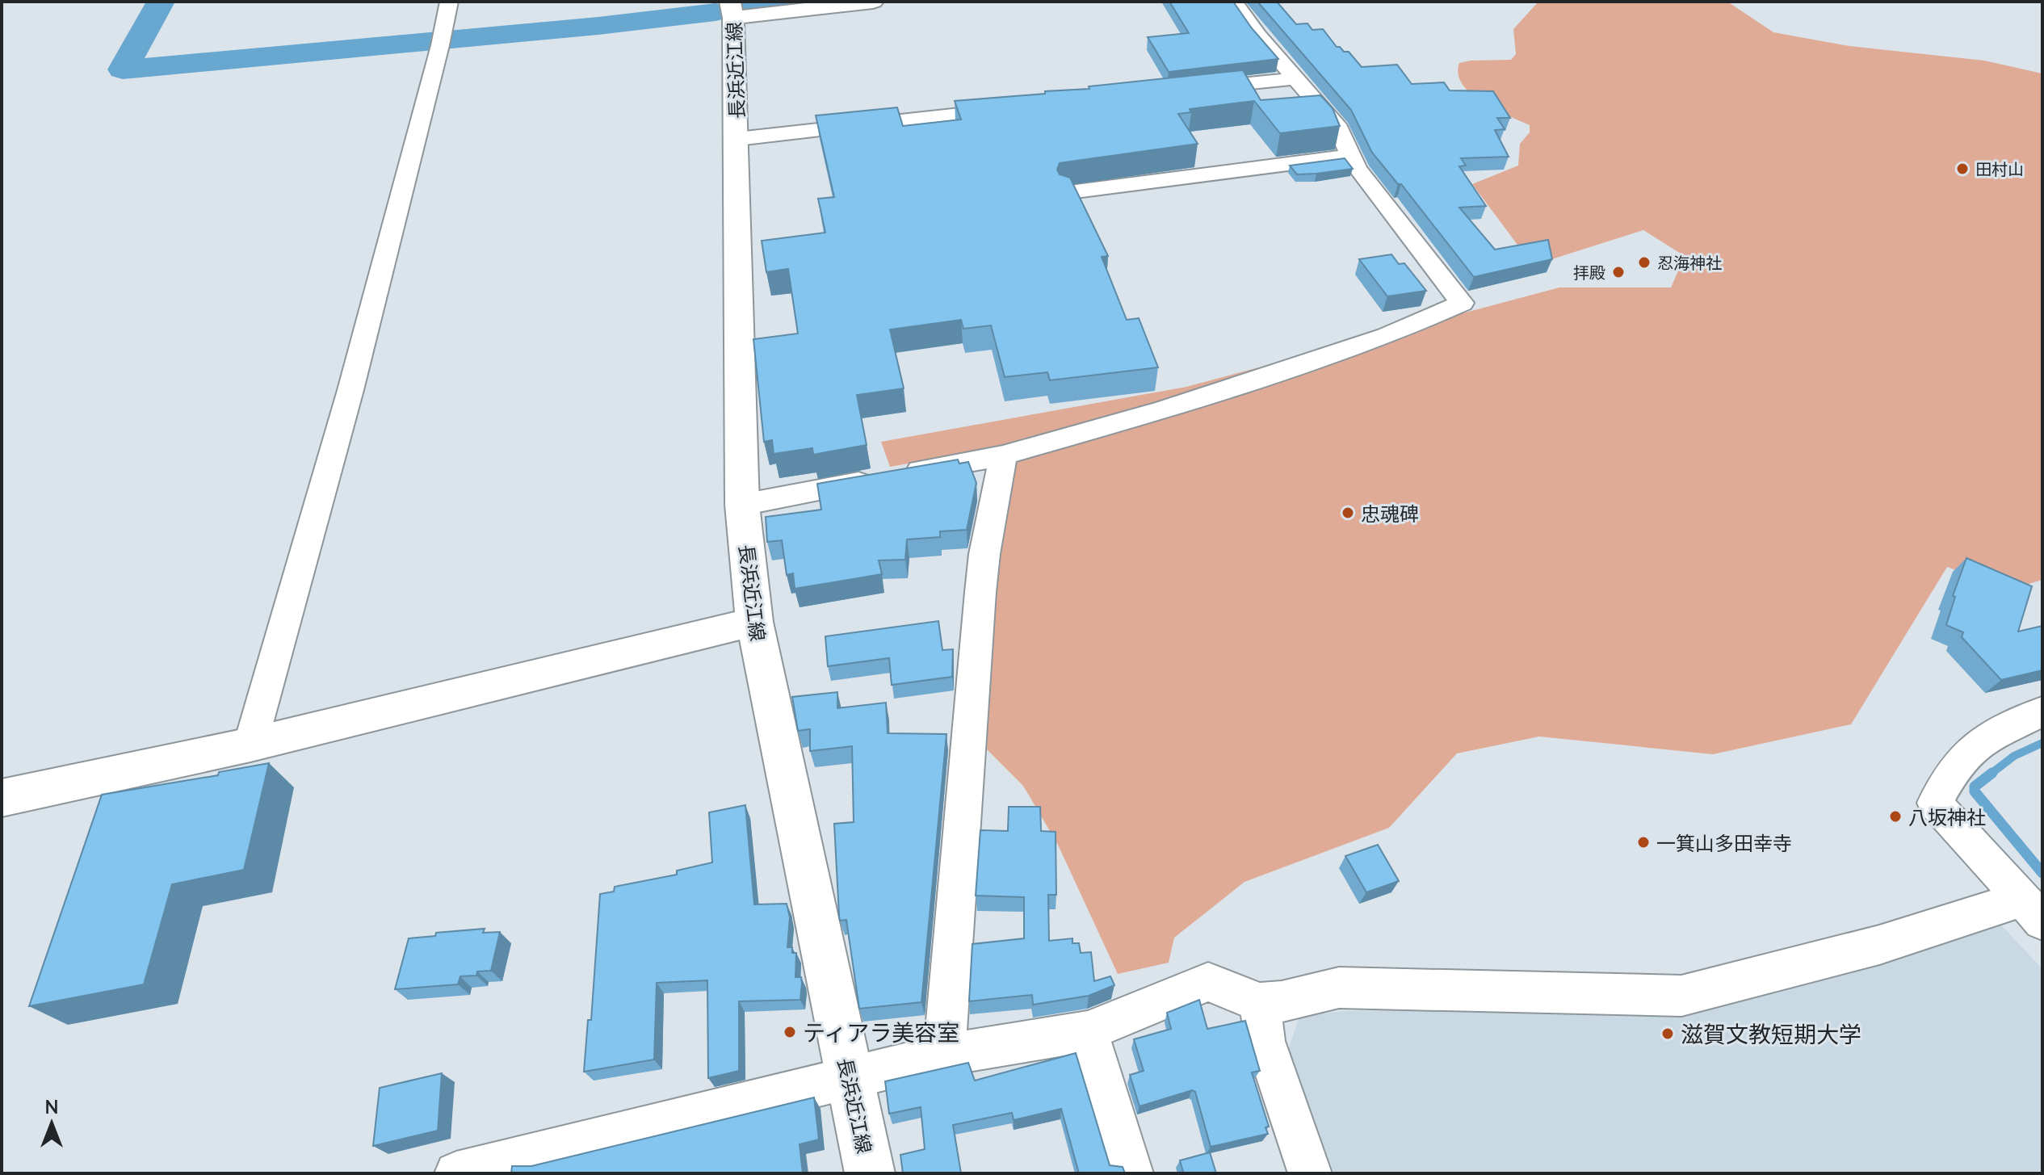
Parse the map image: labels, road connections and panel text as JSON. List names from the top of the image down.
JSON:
{
  "streets": {
    "main road": ["長浜近江線"]
  },
  "places": [
    "田村山",
    "忍海神社",
    "拝殿",
    "忠魂碑",
    "八坂神社",
    "一箕山多田幸寺",
    "ティアラ美容室",
    "滋賀文教短期大学"
  ],
  "north": "top"
}
